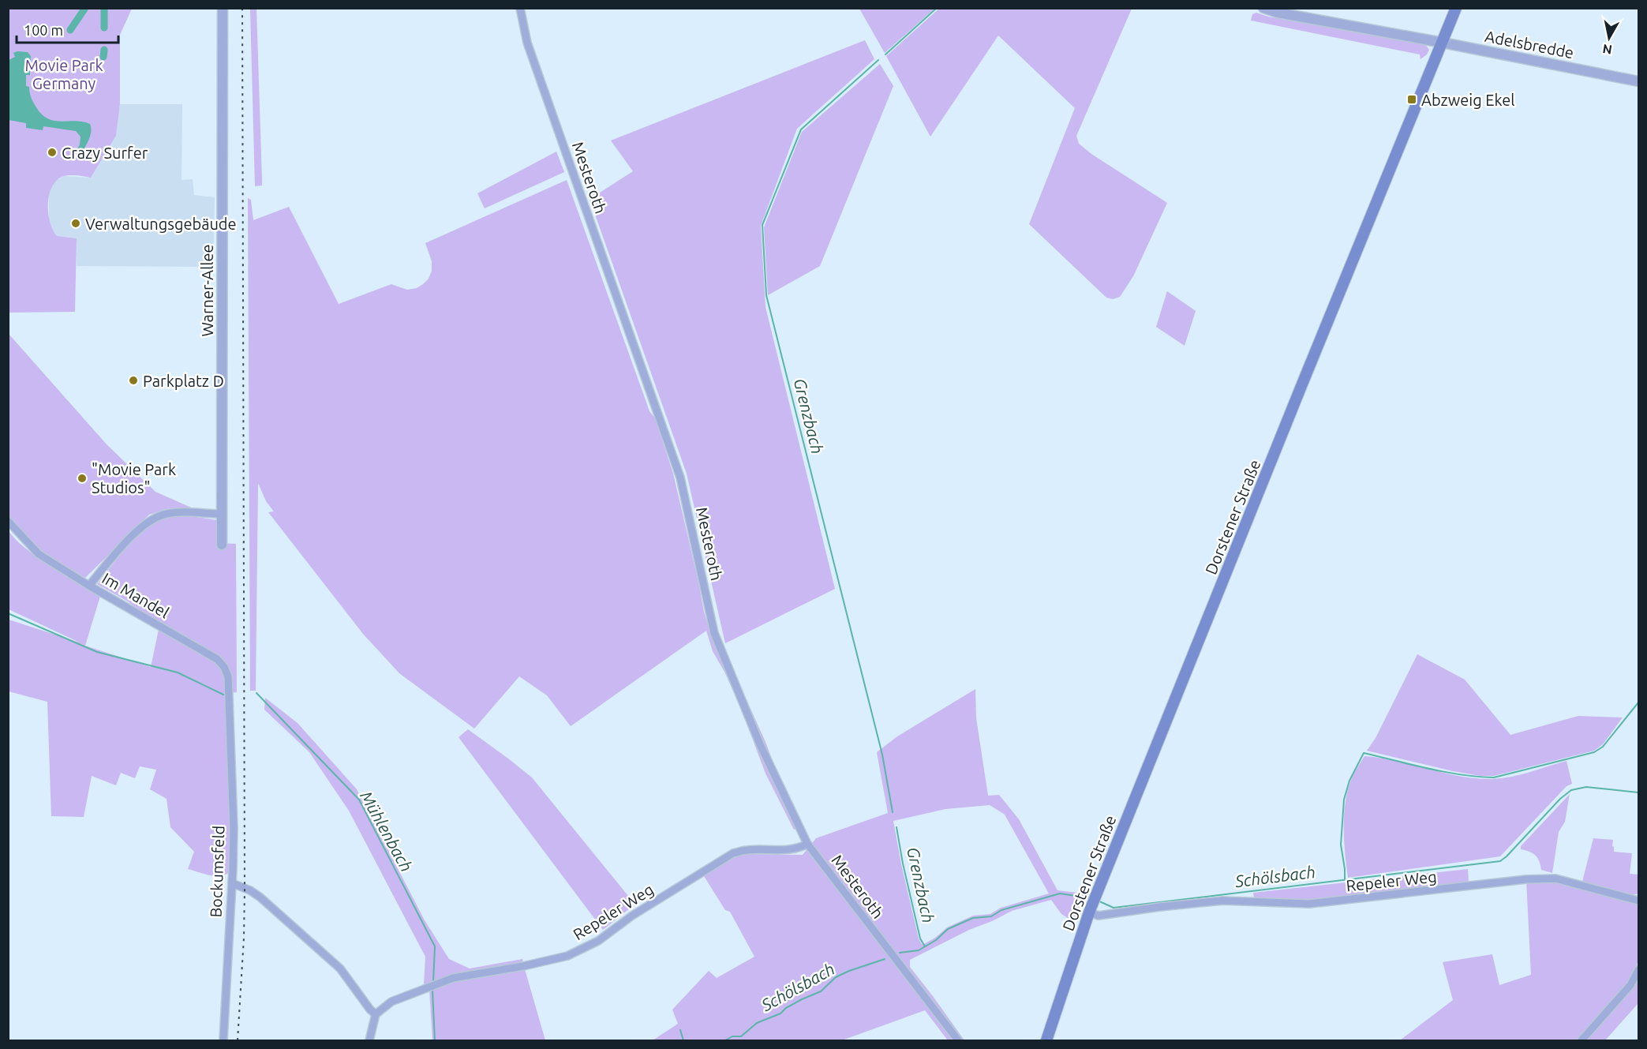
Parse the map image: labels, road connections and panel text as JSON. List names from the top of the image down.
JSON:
{
  "streets": {
    "main road": ["Dorstener Straße"],
    "street": [
      "Adelsbredde",
      "Mesteroth",
      "Warner-Allee",
      "Im Mandel",
      "Bockumsfeld",
      "Repeler Weg"
    ]
  },
  "crossings": [
    ["Adelsbredde", "Dorstener Straße"],
    ["Mesteroth", "Repeler Weg"],
    ["Dorstener Straße", "Repeler Weg"],
    ["Im Mandel", "Bockumsfeld"]
  ],
  "water": ["Grenzbach", "Mühlenbach", "Schölsbach"],
  "parks": ["Movie Park Germany"],
  "places": {
    "transit": ["Abzweig Ekel"],
    "other": [
      "Crazy Surfer",
      "Verwaltungsgebäude",
      "Parkplatz D",
      "\"Movie Park Studios\""
    ]
  },
  "scale_bar": "100 m",
  "north": "bottom"
}
